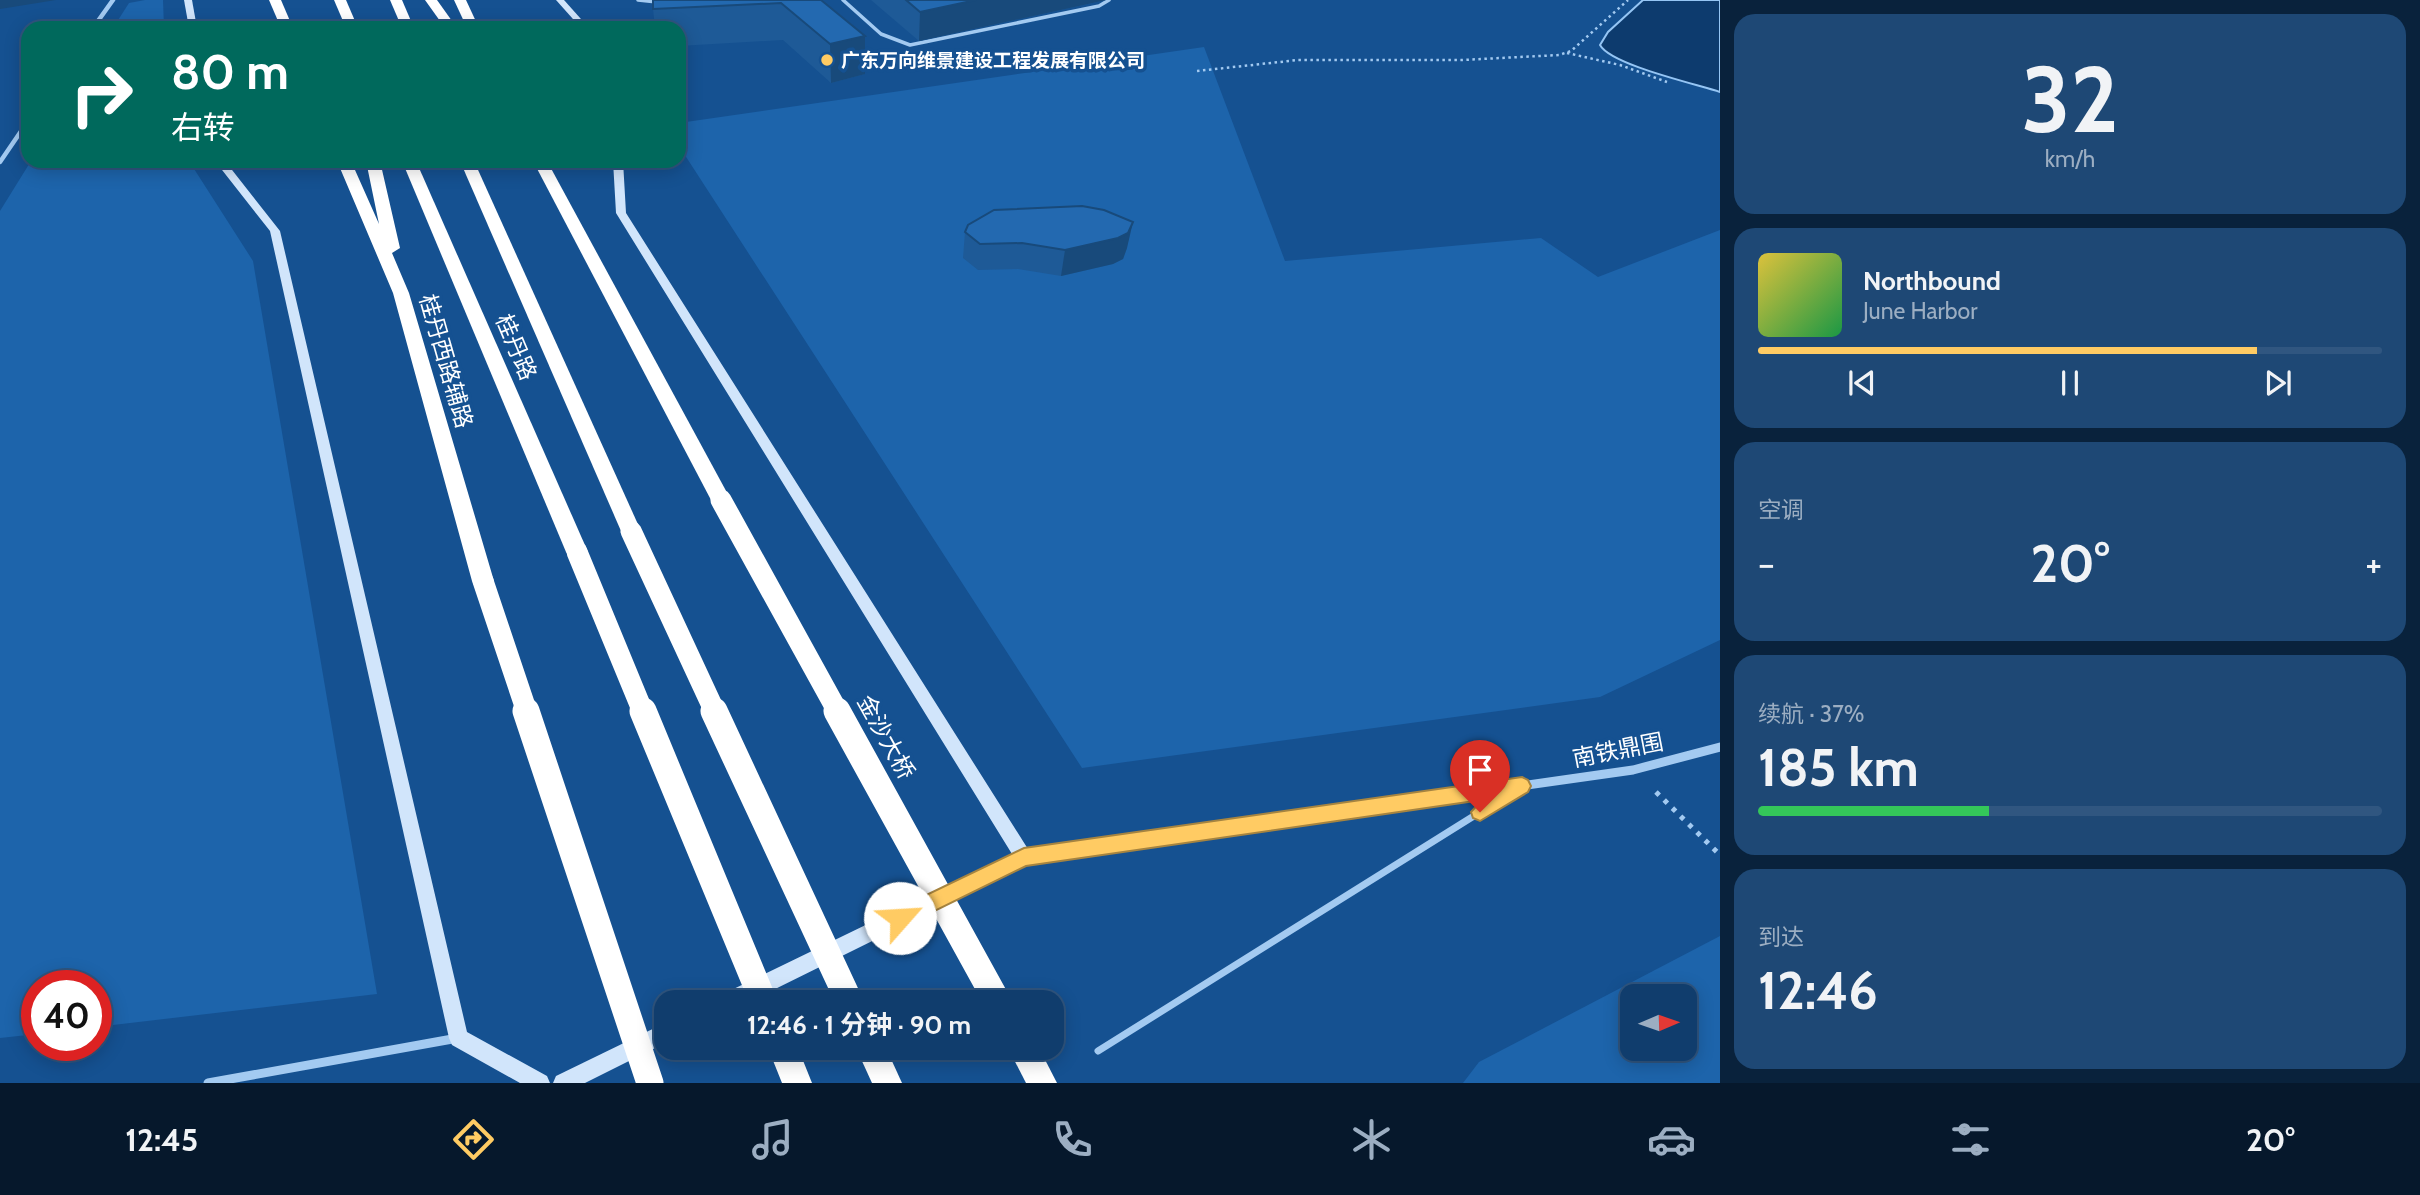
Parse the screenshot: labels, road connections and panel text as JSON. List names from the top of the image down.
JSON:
{
  "streets": {
    "highway": ["桂丹路", "桂丹西路辅路", "金沙大桥"],
    "street": ["南铁鼎围"]
  },
  "places": ["广东万向维景建设工程发展有限公司"],
  "north": "right",
  "page": {
    "tile": [
      ["32", "km/h"],
      "空调",
      ["续航 · 37%", "185 km"],
      ["到达", "12:46"]
    ],
    "turn": ["80 m", "右转"],
    "song": ["Northbound", "June Harbor"],
    "heat": ["−", "20°", "+"],
    "limit": "40",
    "trip": "12:46 · 1 分钟 · 90 m",
    "tabs": ["12:45", "20°"]
  }
}
